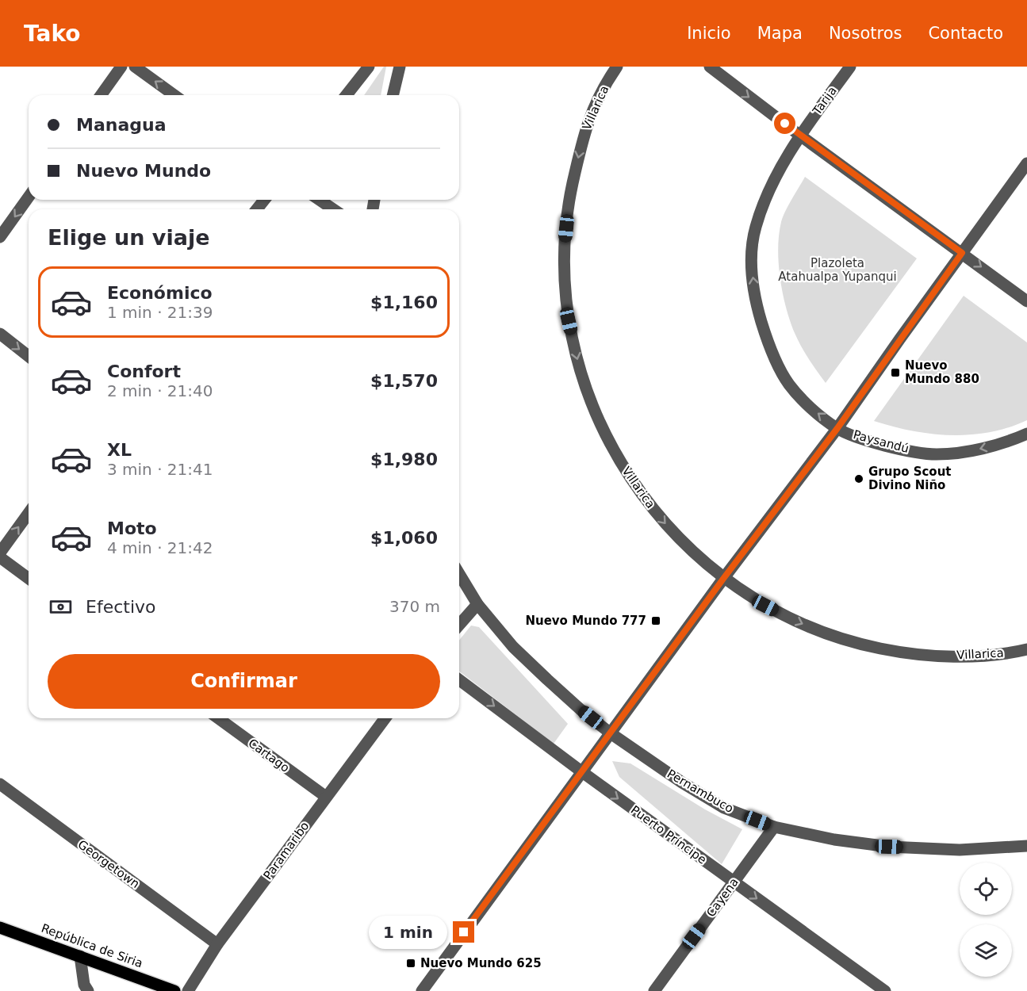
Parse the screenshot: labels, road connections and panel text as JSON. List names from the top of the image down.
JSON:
{
  "streets": {
    "main road": ["República de Siria"],
    "street": [
      "Tarija",
      "Villarica",
      "Paysandú",
      "Cartago",
      "Pernambuco",
      "Puerto Príncipe",
      "Paramaribo",
      "Georgetown",
      "Cayena"
    ]
  },
  "crossings": [
    ["Tarija", "Paysandú"],
    ["Cartago", "Paramaribo"],
    ["Pernambuco", "Cayena"],
    ["Puerto Príncipe", "Cayena"],
    ["Paramaribo", "Georgetown"]
  ],
  "one_way": ["Puerto Príncipe"],
  "parks": ["Plazoleta Atahualpa Yupanqui"],
  "places": {
    "transit": ["Nuevo Mundo 880", "Nuevo Mundo 777", "Nuevo Mundo 625"],
    "other": ["Grupo Scout Divino Niño"]
  },
  "page": {
    "header": "Tako",
    "nav": [
      "Inicio",
      "Mapa",
      "Nosotros",
      "Contacto"
    ],
    "banner": ["Managua", "Nuevo Mundo"],
    "heading": "Elige un viaje",
    "list": [
      {
        "name": "Económico",
        "note": "1 min · 21:39",
        "value": "$1,160"
      },
      {
        "name": "Confort",
        "note": "2 min · 21:40",
        "value": "$1,570"
      },
      {
        "name": "XL",
        "note": "3 min · 21:41",
        "value": "$1,980"
      },
      {
        "name": "Moto",
        "note": "4 min · 21:42",
        "value": "$1,060"
      }
    ],
    "pay": ["Efectivo", "370 m"],
    "buttons": "Confirmar",
    "bubble": "1 min"
  }
}
